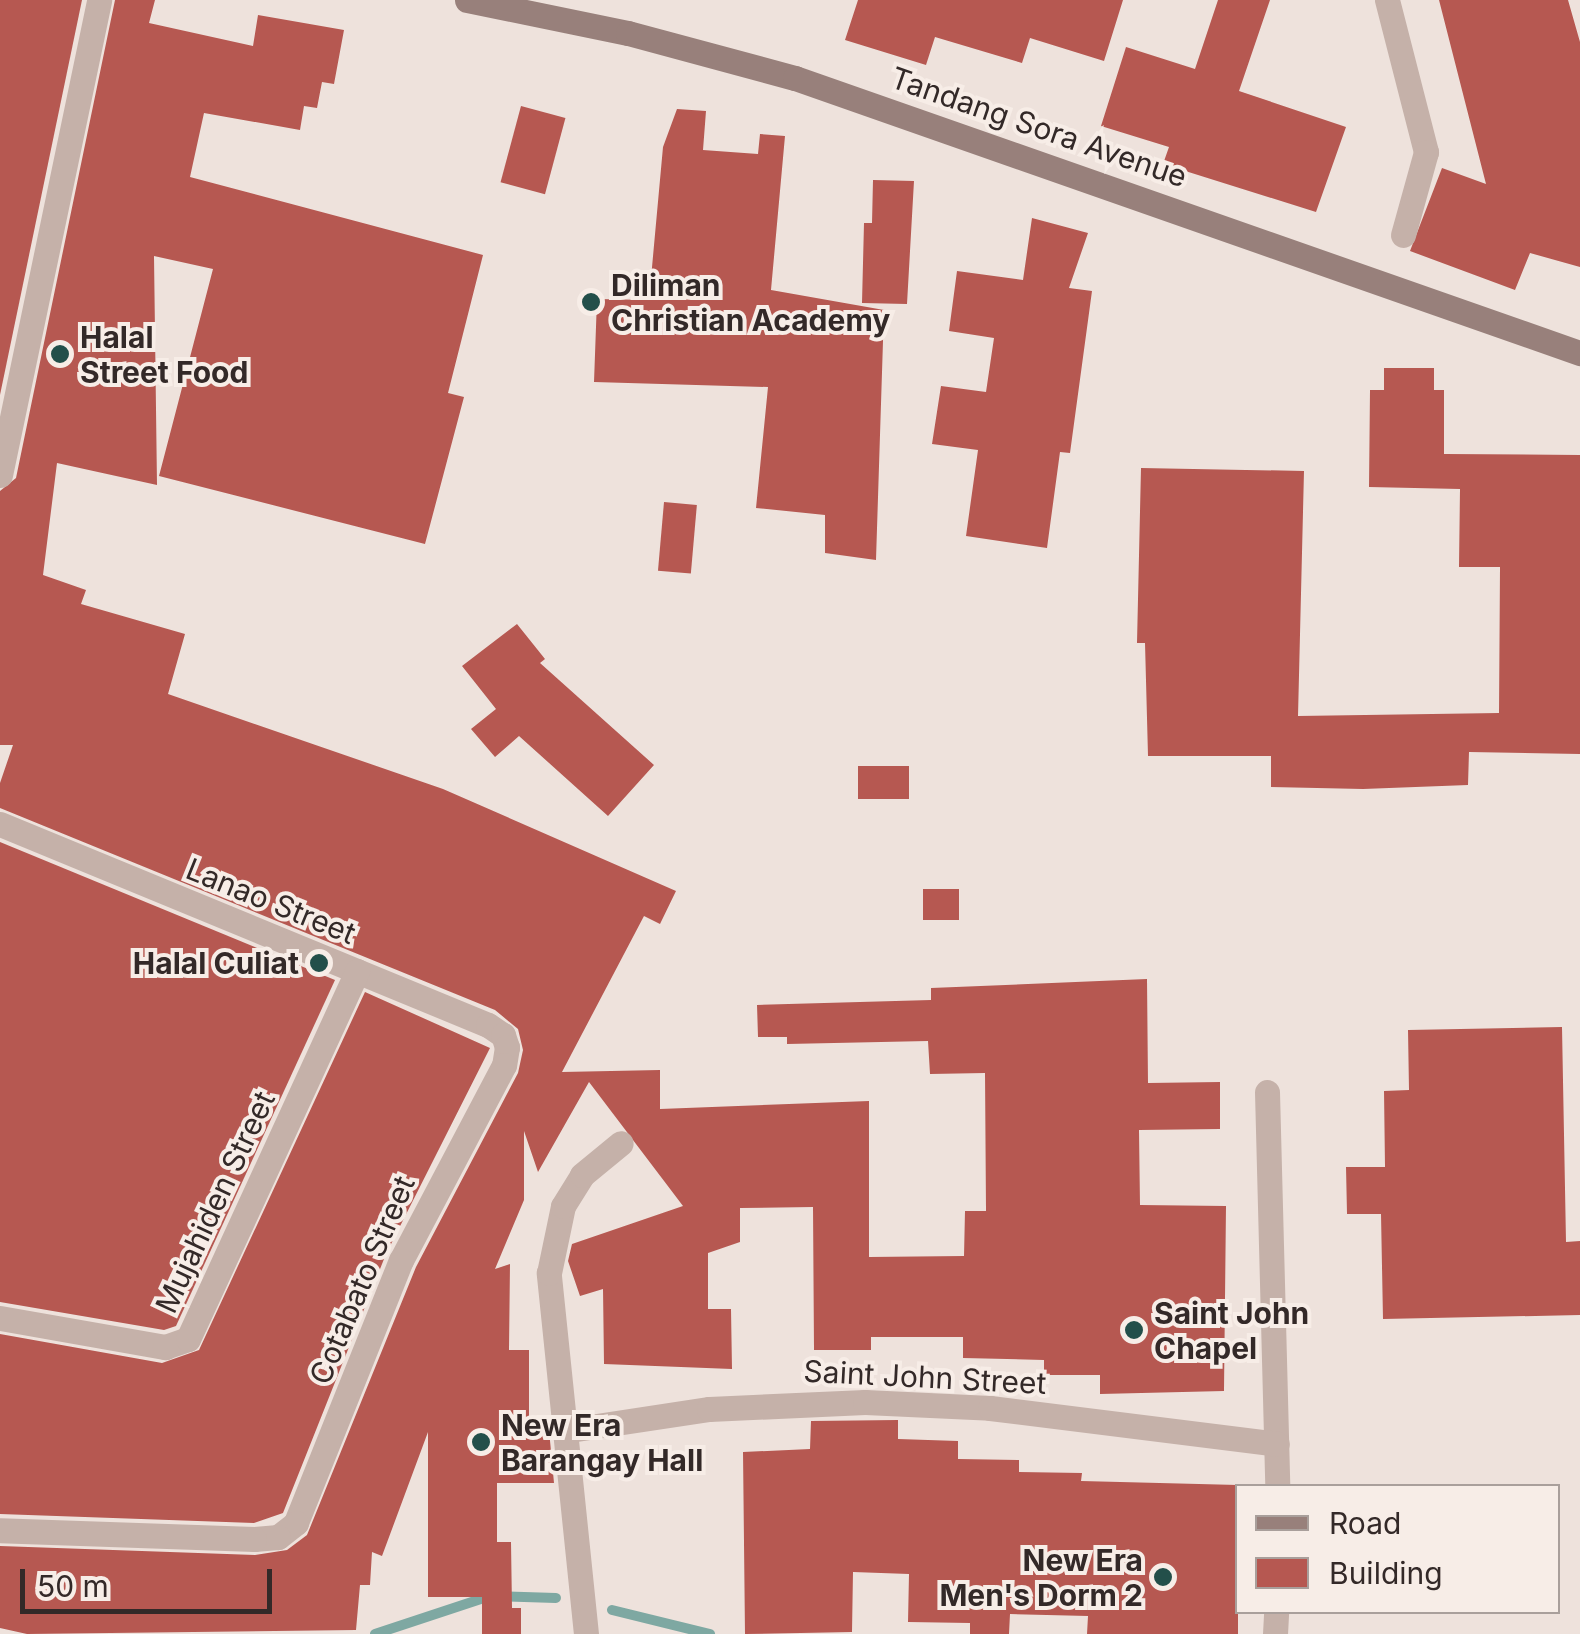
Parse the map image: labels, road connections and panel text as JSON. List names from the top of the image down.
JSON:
{
  "streets": {
    "main road": ["Tandang Sora Avenue"],
    "street": [
      "Lanao Street",
      "Mujahiden Street",
      "Cotabato Street",
      "Saint John Street"
    ]
  },
  "crossings": [
    ["Lanao Street", "Mujahiden Street"],
    ["Lanao Street", "Cotabato Street"]
  ],
  "places": [
    "Diliman Christian Academy",
    "Halal Street Food",
    "Halal Culiat",
    "Saint John Chapel",
    "New Era Barangay Hall",
    "New Era Men's Dorm 2"
  ],
  "legend": ["Road", "Building"],
  "scale_bar": "50 m"
}
